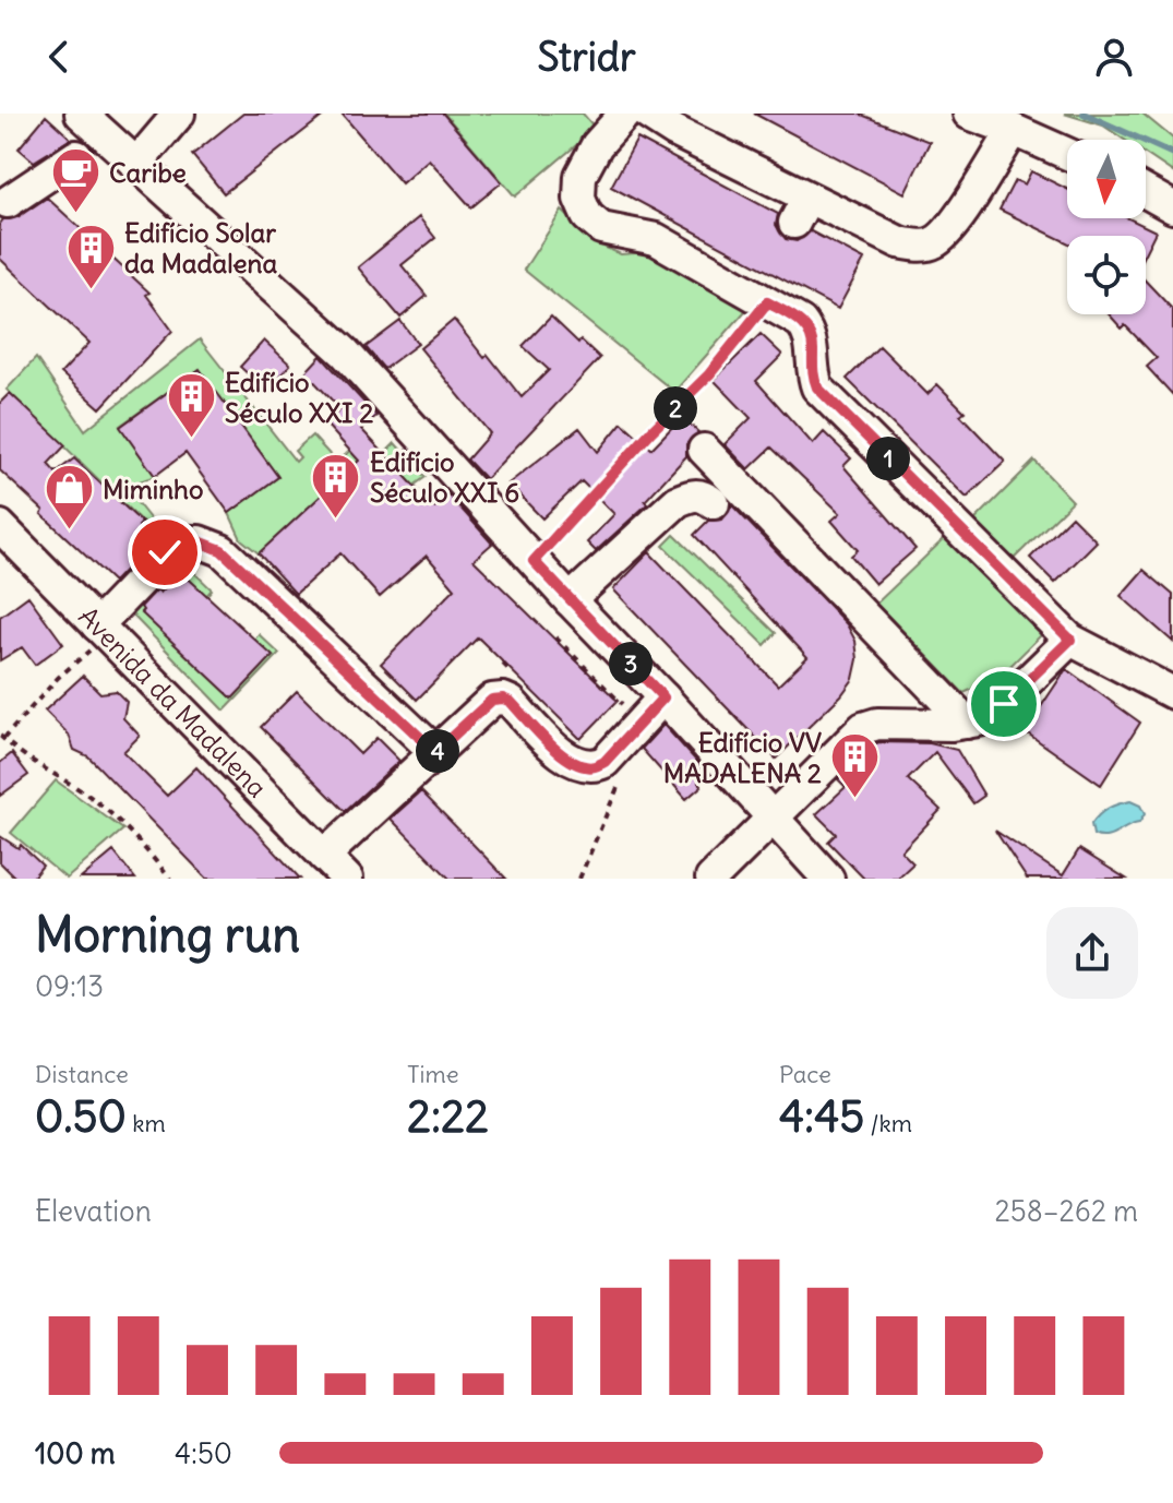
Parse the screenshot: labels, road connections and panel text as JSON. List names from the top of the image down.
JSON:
{
  "streets": {
    "street": ["Avenida da Madalena"]
  },
  "places": {
    "cafe": ["Caribe"],
    "building": [
      "Edifício Solar da Madalena",
      "Edifício Século XXI 2",
      "Edifício Século XXI 6",
      "Edifício VV MADALENA 2"
    ],
    "shop": ["Miminho"]
  },
  "north": "bottom",
  "page": {
    "header": "Stridr",
    "pins": [
      "2",
      "1",
      "3",
      "4"
    ],
    "heading": ["Morning run", "09:13"],
    "stats": [
      ["Distance", "0.50 km"],
      ["Time", "2:22"],
      ["Pace", "4:45 /km"]
    ],
    "chart": ["Elevation", "258–262 m"],
    "list": [
      {
        "name": "100 m",
        "note": "4:50"
      }
    ]
  }
}
